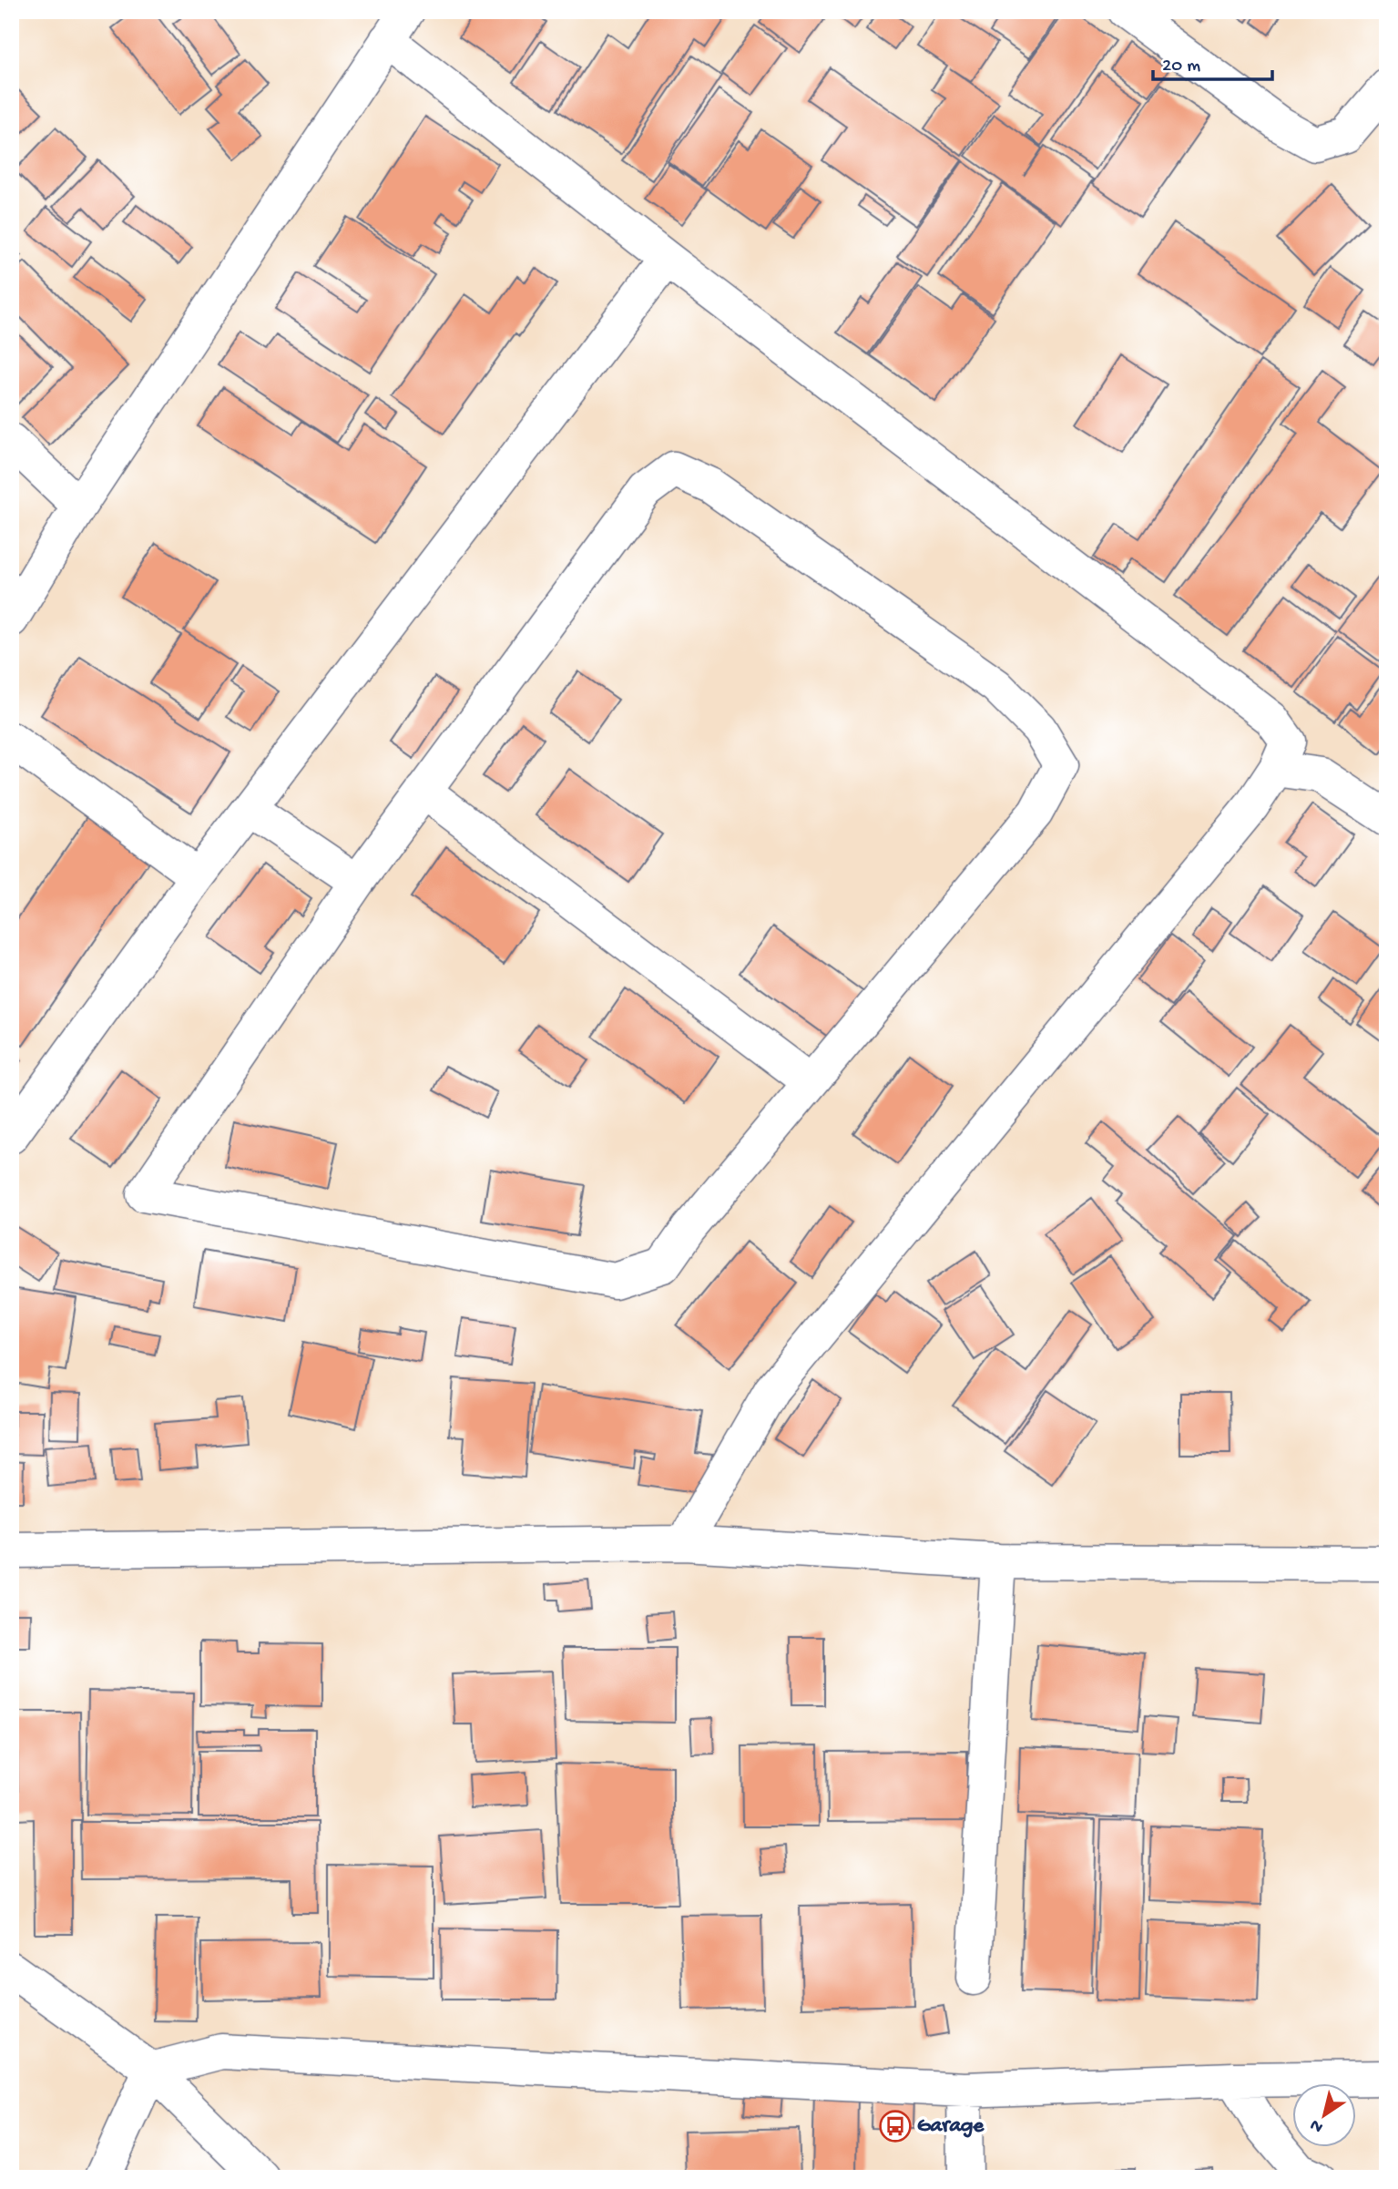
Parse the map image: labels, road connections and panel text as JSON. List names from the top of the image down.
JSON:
{
  "places": {
    "bus stop": ["Garage"]
  },
  "scale_bar": "20 m",
  "north": "bottom left"
}
